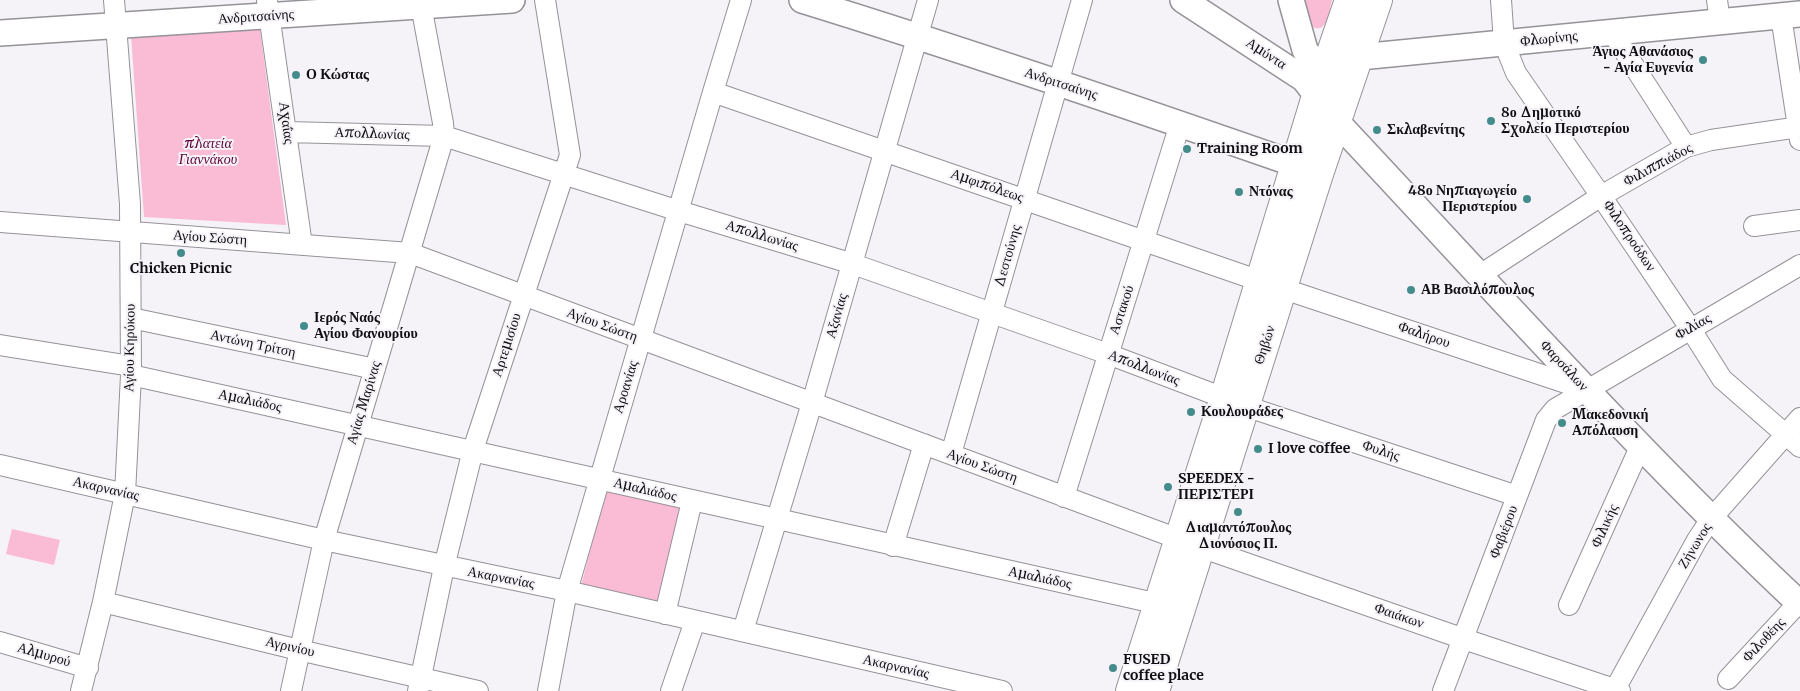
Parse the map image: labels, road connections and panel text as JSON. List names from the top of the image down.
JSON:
{
  "streets": {
    "main road": ["Θηβών"],
    "street": [
      "Ανδριτσαίνης",
      "Φλωρίνης",
      "Αμύντα",
      "Αχαΐας",
      "Απολλωνίας",
      "Φιλιππιάδος",
      "Αμφιπόλεως",
      "Φιλοπροόδων",
      "Αγίου Σώστη",
      "Δεστούνης",
      "Αστακού",
      "Αξανίας",
      "Φιλίας",
      "Φαλήρου",
      "Αντώνη Τρίτση",
      "Αρτεμισίου",
      "Αγίου Κηρύκου",
      "Φαρσάλων",
      "Αροανίας",
      "Αμαλιάδος",
      "Αγίας Μαρίνας",
      "Φυλής",
      "Ακαρνανίας",
      "Φιλικής",
      "Φαβιέρου",
      "Ζήνωνος",
      "Φαιάκων",
      "Φιλοθέης",
      "Αγρινίου",
      "Αλμυρού"
    ]
  },
  "crossings": [
    ["Ανδριτσαίνης", "Αχαΐας"],
    ["Ανδριτσαίνης", "Δεστούνης"],
    ["Ανδριτσαίνης", "Αστακού"],
    ["Ανδριτσαίνης", "Αξανίας"],
    ["Ανδριτσαίνης", "Θηβών"],
    ["Ανδριτσαίνης", "Αγίου Κηρύκου"],
    ["Ανδριτσαίνης", "Αγίας Μαρίνας"],
    ["Φλωρίνης", "Φιλοπροόδων"],
    ["Φλωρίνης", "Θηβών"],
    ["Αμύντα", "Θηβών"],
    ["Αμύντα", "Φαρσάλων"],
    ["Αχαΐας", "Απολλωνίας"],
    ["Αχαΐας", "Αγίου Σώστη"],
    ["Απολλωνίας", "Δεστούνης"],
    ["Απολλωνίας", "Αστακού"],
    ["Απολλωνίας", "Αξανίας"],
    ["Απολλωνίας", "Αρτεμισίου"],
    ["Απολλωνίας", "Θηβών"],
    ["Απολλωνίας", "Αροανίας"],
    ["Απολλωνίας", "Αγίας Μαρίνας"],
    ["Απολλωνίας", "Φυλής"],
    ["Φιλιππιάδος", "Φιλοπροόδων"],
    ["Φιλιππιάδος", "Φαρσάλων"],
    ["Αμφιπόλεως", "Δεστούνης"],
    ["Αμφιπόλεως", "Αστακού"],
    ["Αμφιπόλεως", "Αξανίας"],
    ["Αμφιπόλεως", "Φαλήρου"],
    ["Αμφιπόλεως", "Θηβών"],
    ["Αμφιπόλεως", "Αροανίας"],
    ["Φιλοπροόδων", "Φιλίας"],
    ["Φιλοπροόδων", "Ζήνωνος"],
    ["Αγίου Σώστη", "Δεστούνης"],
    ["Αγίου Σώστη", "Αστακού"],
    ["Αγίου Σώστη", "Αξανίας"],
    ["Αγίου Σώστη", "Αρτεμισίου"],
    ["Αγίου Σώστη", "Θηβών"],
    ["Αγίου Σώστη", "Αγίου Κηρύκου"],
    ["Αγίου Σώστη", "Αροανίας"],
    ["Αγίου Σώστη", "Αγίας Μαρίνας"],
    ["Αγίου Σώστη", "Φαιάκων"],
    ["Αξανίας", "Αμαλιάδος"],
    ["Αξανίας", "Ακαρνανίας"],
    ["Φιλίας", "Φαλήρου"],
    ["Φιλίας", "Φαρσάλων"],
    ["Φιλίας", "Φαβιέρου"],
    ["Φαλήρου", "Θηβών"],
    ["Φαλήρου", "Φαρσάλων"],
    ["Φαλήρου", "Φαβιέρου"],
    ["Αντώνη Τρίτση", "Αγίου Κηρύκου"],
    ["Αντώνη Τρίτση", "Αγίας Μαρίνας"],
    ["Αρτεμισίου", "Αμαλιάδος"],
    ["Αρτεμισίου", "Ακαρνανίας"],
    ["Αρτεμισίου", "Αγρινίου"],
    ["Θηβών", "Φαρσάλων"],
    ["Θηβών", "Αμαλιάδος"],
    ["Θηβών", "Φυλής"],
    ["Θηβών", "Φαιάκων"],
    ["Αγίου Κηρύκου", "Αμαλιάδος"],
    ["Αγίου Κηρύκου", "Ακαρνανίας"],
    ["Αγίου Κηρύκου", "Αγρινίου"],
    ["Αγίου Κηρύκου", "Αλμυρού"],
    ["Φαρσάλων", "Φιλικής"],
    ["Φαρσάλων", "Φαβιέρου"],
    ["Φαρσάλων", "Ζήνωνος"],
    ["Φαρσάλων", "Φιλοθέης"],
    ["Αροανίας", "Αμαλιάδος"],
    ["Αροανίας", "Ακαρνανίας"],
    ["Αμαλιάδος", "Αγίας Μαρίνας"],
    ["Αγίας Μαρίνας", "Ακαρνανίας"],
    ["Αγίας Μαρίνας", "Αγρινίου"],
    ["Φυλής", "Φαβιέρου"],
    ["Φαβιέρου", "Φαιάκων"],
    ["Ζήνωνος", "Φαιάκων"]
  ],
  "parks": ["πλατεία Γιαννάκου"],
  "places": [
    "Άγιος Αθανάσιος - Αγία Ευγενία",
    "Ο Κώστας",
    "8ο Δημοτικό Σχολείο Περιστερίου",
    "Σκλαβενίτης",
    "Training Room",
    "Ντόνας",
    "48ο Νηπιαγωγείο Περιστερίου",
    "Chicken Picnic",
    "ΑΒ Βασιλόπουλος",
    "Ιερός Ναός Αγίου Φανουρίου",
    "Κουλουράδες",
    "Μακεδονική Απόλαυση",
    "I love coffee",
    "SPEEDEX - ΠΕΡΙΣΤΕΡΙ",
    "Διαμαντόπουλος Διονύσιος Π.",
    "FUSED coffee place"
  ]
}
